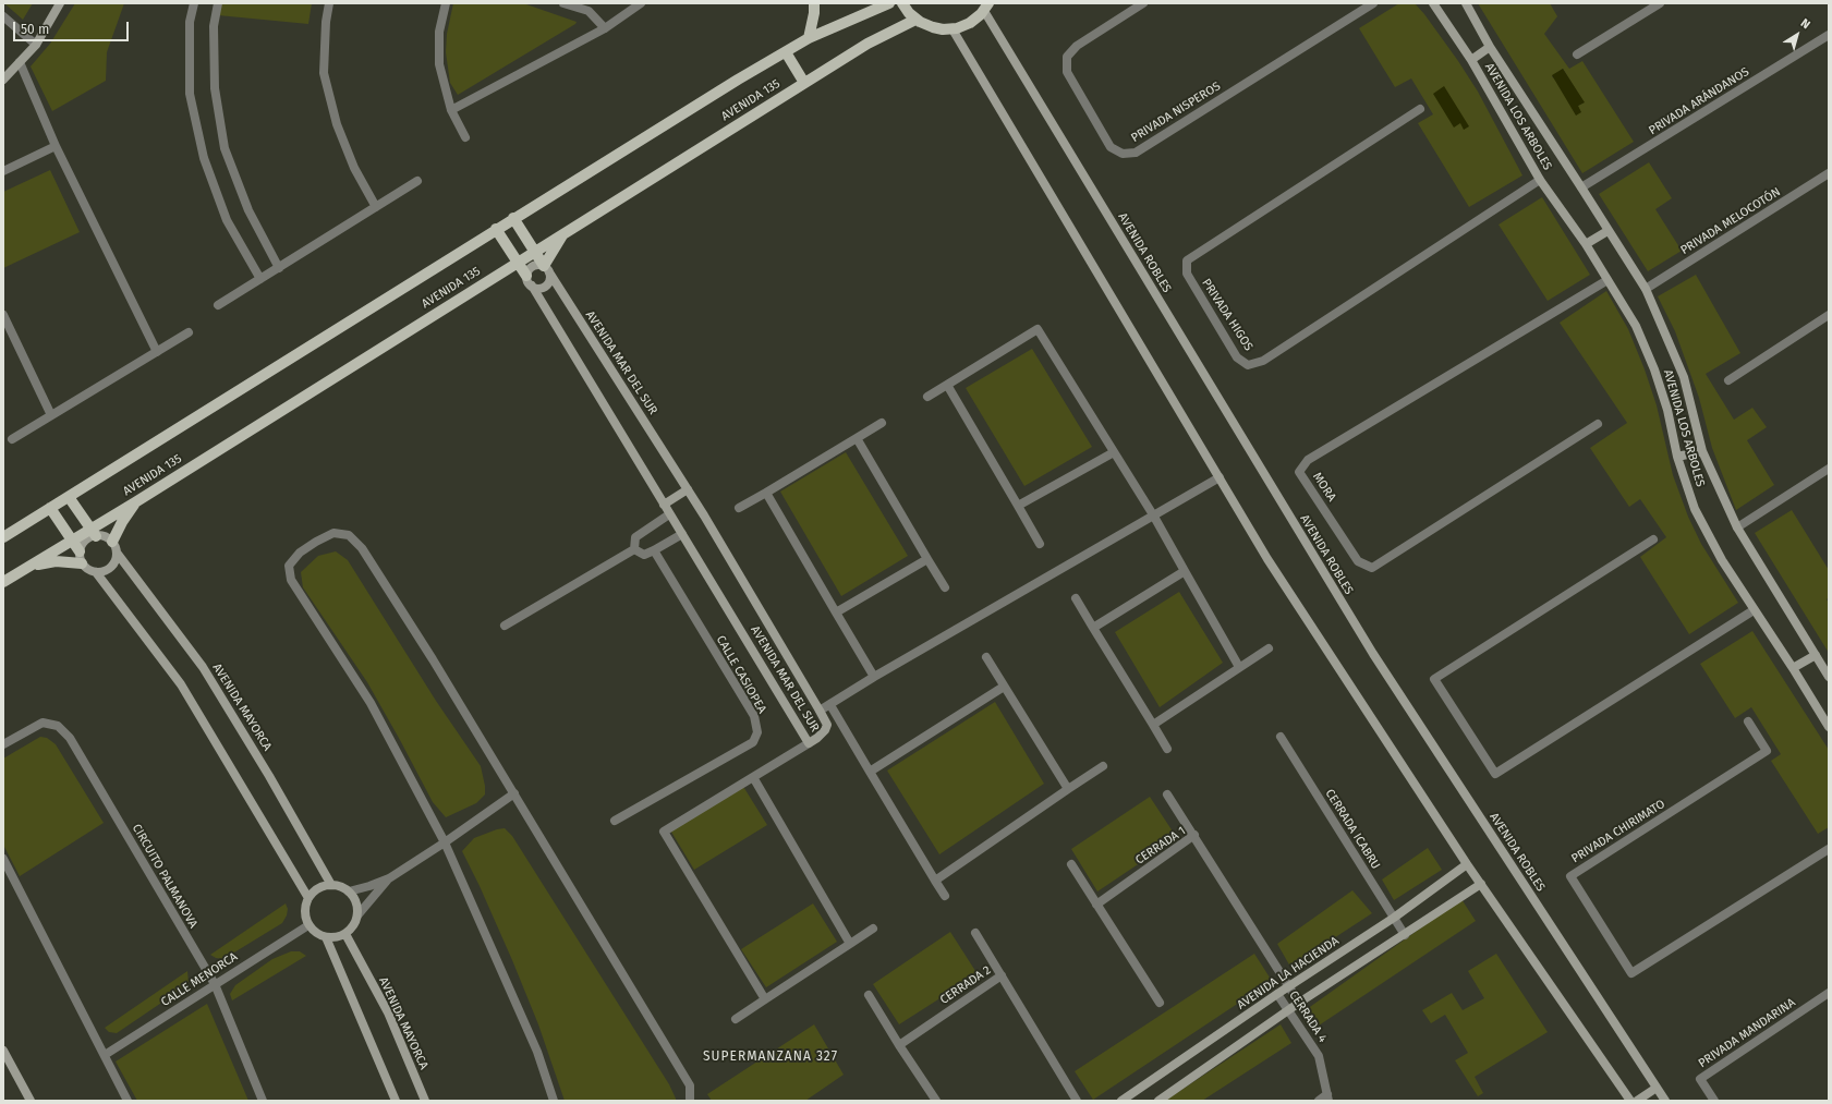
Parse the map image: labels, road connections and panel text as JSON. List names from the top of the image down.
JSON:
{
  "streets": {
    "main road": ["AVENIDA 135"],
    "street": [
      "PRIVADA ARÁNDANOS",
      "PRIVADA NISPEROS",
      "AVENIDA LOS ARBOLES",
      "PRIVADA MELOCOTÓN",
      "AVENIDA ROBLES",
      "PRIVADA HIGOS",
      "AVENIDA MAR DEL SUR",
      "MORA",
      "CALLE CASIOPEA",
      "AVENIDA MAYORCA",
      "CERRADA ICABRU",
      "PRIVADA CHIRIMATO",
      "CERRADA 1",
      "CIRCUITO PALMANOVA",
      "AVENIDA LA HACIENDA",
      "CALLE MENORCA",
      "CERRADA 2",
      "CERRADA 4",
      "PRIVADA MANDARINA"
    ]
  },
  "crossings": [
    ["AVENIDA 135", "AVENIDA MAYORCA"],
    ["PRIVADA ARÁNDANOS", "AVENIDA LOS ARBOLES"],
    ["AVENIDA LOS ARBOLES", "PRIVADA MELOCOTÓN"],
    ["AVENIDA LOS ARBOLES", "PRIVADA HIGOS"],
    ["AVENIDA LOS ARBOLES", "MORA"],
    ["AVENIDA MAYORCA", "CALLE MENORCA"],
    ["CERRADA ICABRU", "AVENIDA LA HACIENDA"],
    ["CERRADA 1", "AVENIDA LA HACIENDA"],
    ["CIRCUITO PALMANOVA", "CALLE MENORCA"],
    ["AVENIDA LA HACIENDA", "CERRADA 4"]
  ],
  "districts": ["SUPERMANZANA 327"],
  "scale_bar": "50 m",
  "north": "top right"
}
